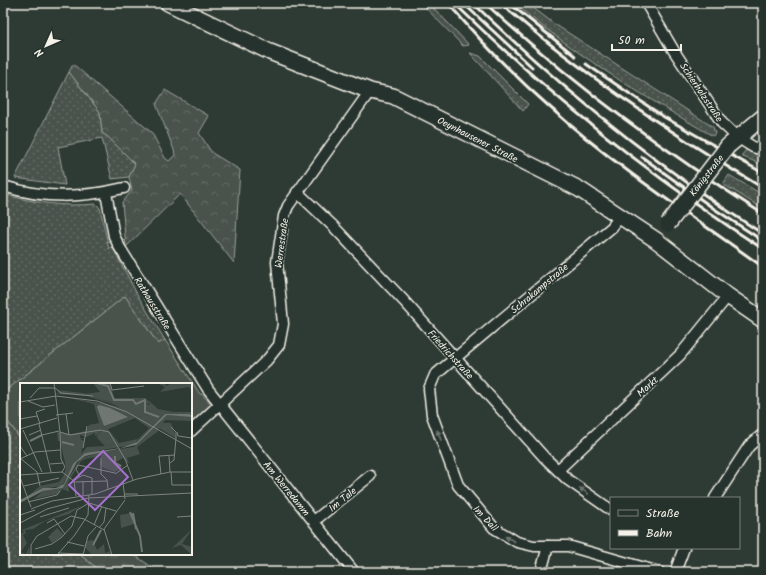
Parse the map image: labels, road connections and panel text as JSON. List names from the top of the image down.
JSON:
{
  "streets": {
    "main road": ["Oeynhausener Straße", "Königstraße"],
    "street": [
      "Schierholzstraße",
      "Werrestraße",
      "Schrakampstraße",
      "Rathausstraße",
      "Friedrichstraße",
      "Markt",
      "Am Werredamm",
      "Im Tale",
      "Im Dall"
    ]
  },
  "crossings": [
    ["Schierholzstraße", "Königstraße"],
    ["Oeynhausener Straße", "Königstraße"],
    ["Oeynhausener Straße", "Werrestraße"],
    ["Oeynhausener Straße", "Schrakampstraße"],
    ["Oeynhausener Straße", "Markt"],
    ["Werrestraße", "Rathausstraße"],
    ["Werrestraße", "Friedrichstraße"],
    ["Werrestraße", "Am Werredamm"],
    ["Schrakampstraße", "Friedrichstraße"],
    ["Schrakampstraße", "Im Dall"],
    ["Rathausstraße", "Am Werredamm"],
    ["Friedrichstraße", "Markt"],
    ["Friedrichstraße", "Im Dall"],
    ["Am Werredamm", "Im Tale"]
  ],
  "one_way": ["Im Dall"],
  "legend": ["Straße", "Bahn"],
  "scale_bar": "50 m",
  "north": "bottom left"
}
